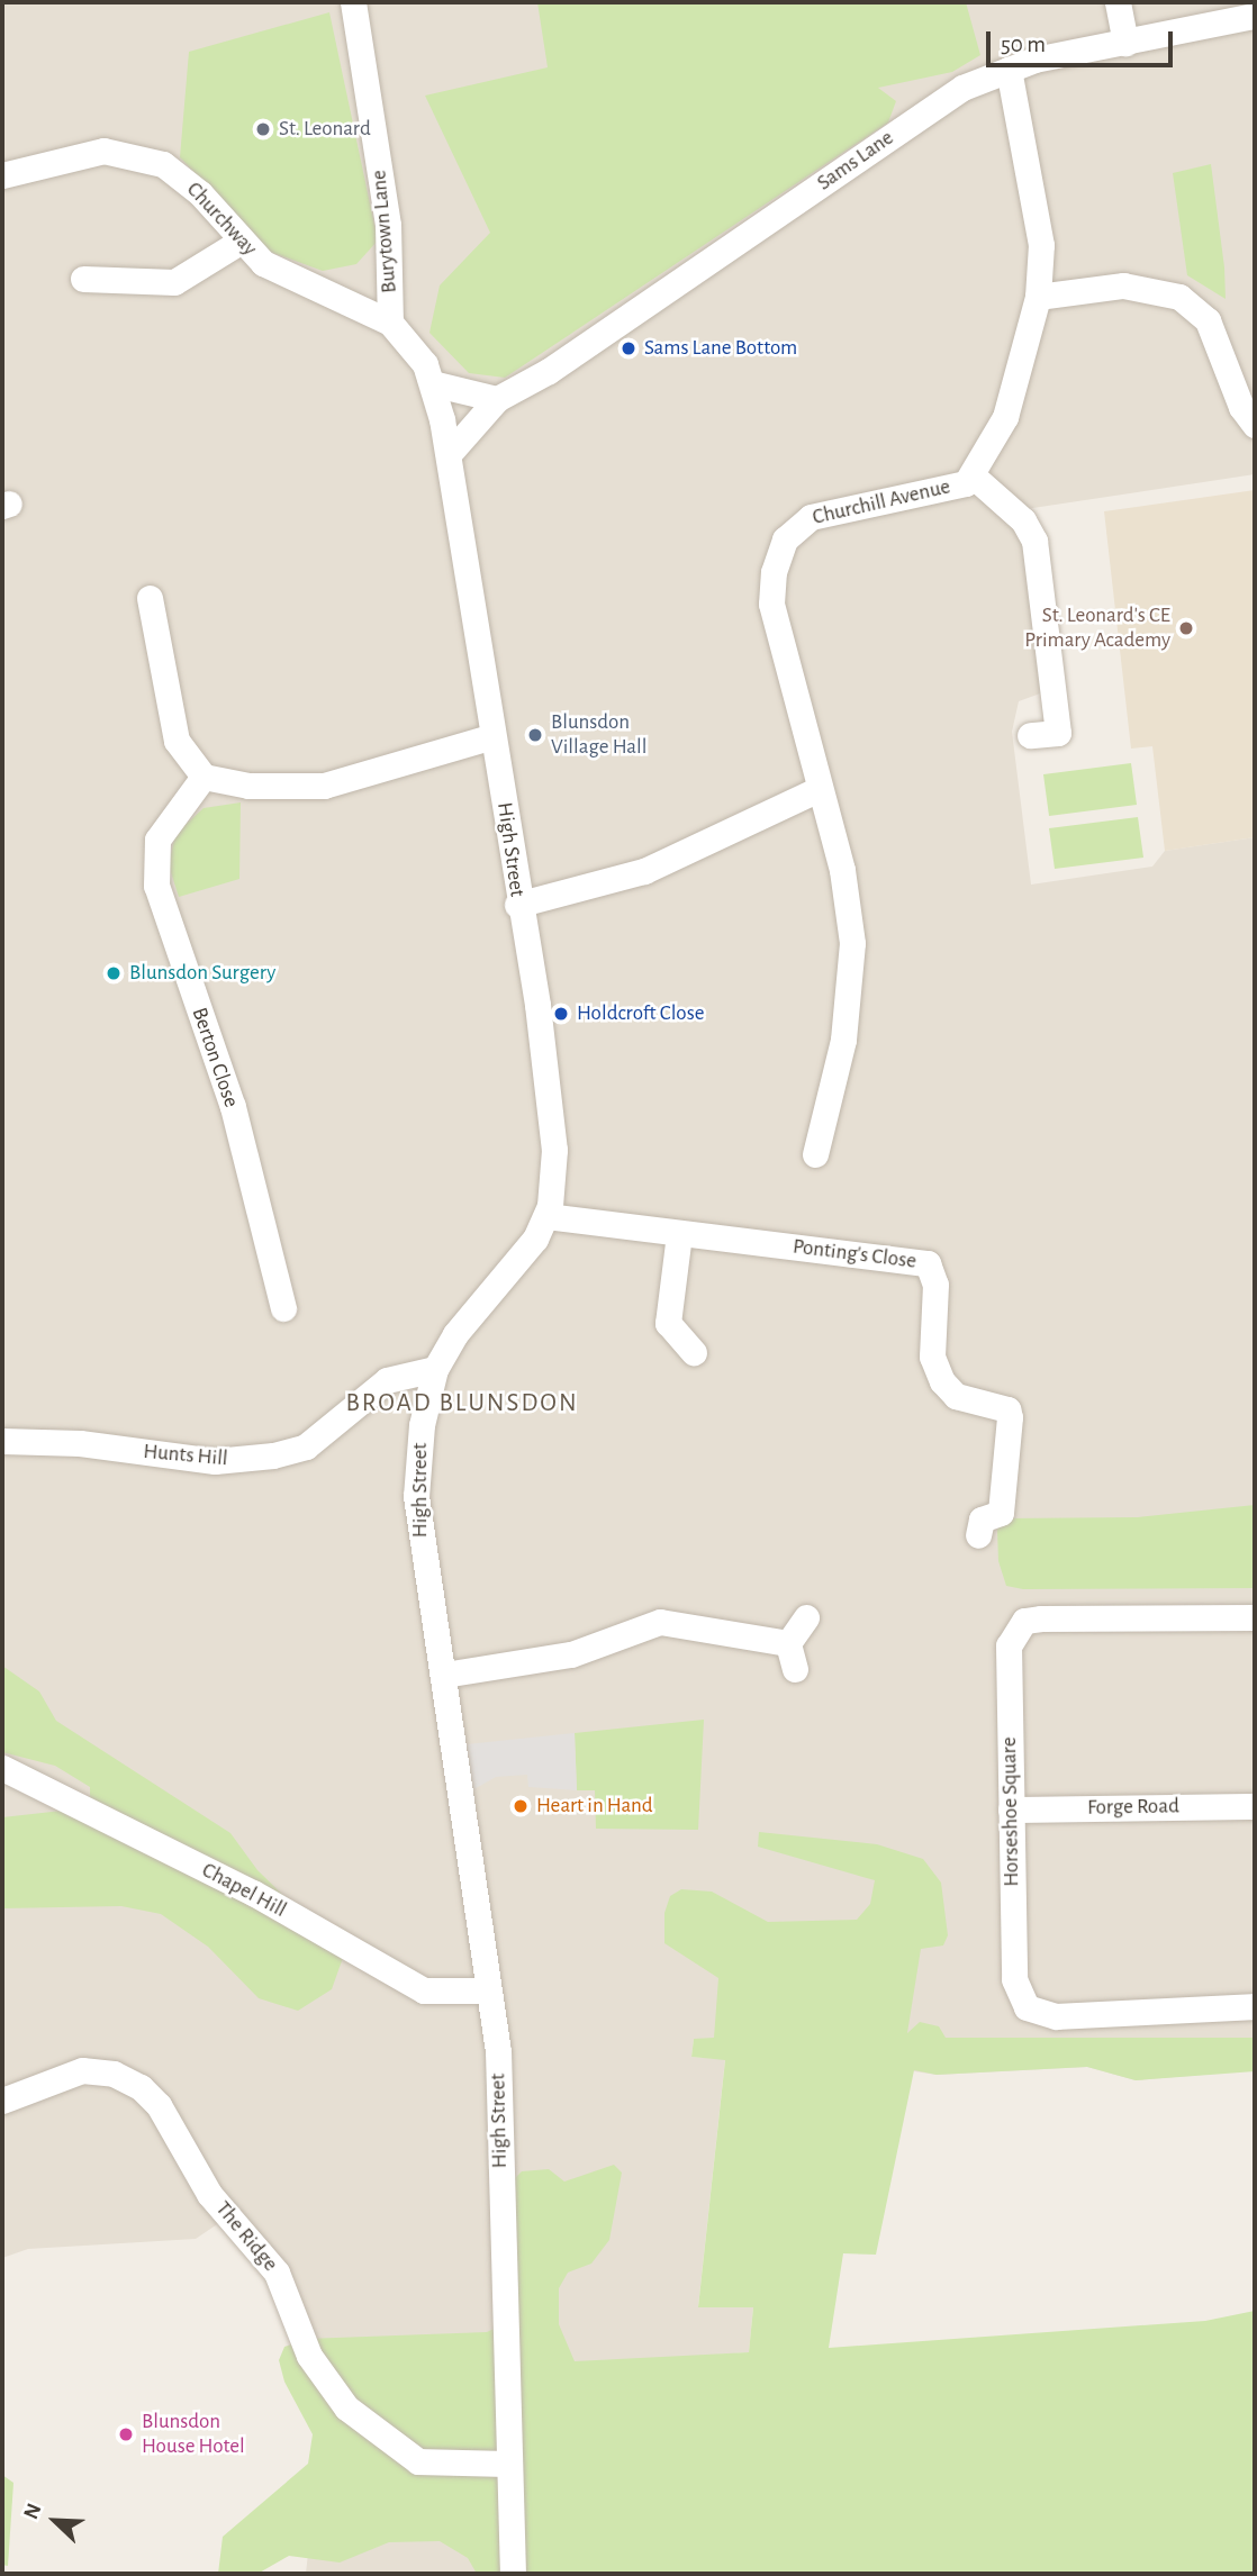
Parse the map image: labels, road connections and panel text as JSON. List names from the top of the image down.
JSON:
{
  "streets": {
    "street": [
      "Sams Lane",
      "Churchway",
      "Burytown Lane",
      "Churchill Avenue",
      "High Street",
      "Berton Close",
      "Ponting's Close",
      "Hunts Hill",
      "Forge Road",
      "Horseshoe Square",
      "Chapel Hill",
      "The Ridge"
    ]
  },
  "crossings": [
    ["Sams Lane", "Churchill Avenue"],
    ["Sams Lane", "High Street"],
    ["Churchway", "Burytown Lane"],
    ["Churchway", "High Street"],
    ["Burytown Lane", "High Street"],
    ["High Street", "Ponting's Close"],
    ["High Street", "Hunts Hill"],
    ["High Street", "Chapel Hill"],
    ["High Street", "The Ridge"],
    ["Forge Road", "Horseshoe Square"]
  ],
  "districts": ["BROAD BLUNSDON"],
  "places": [
    "St. Leonard",
    "Sams Lane Bottom",
    "St. Leonard's CE Primary Academy",
    "Blunsdon Village Hall",
    "Blunsdon Surgery",
    "Holdcroft Close",
    "Heart in Hand",
    "Blunsdon House Hotel"
  ],
  "scale_bar": "50 m",
  "north": "top left"
}
